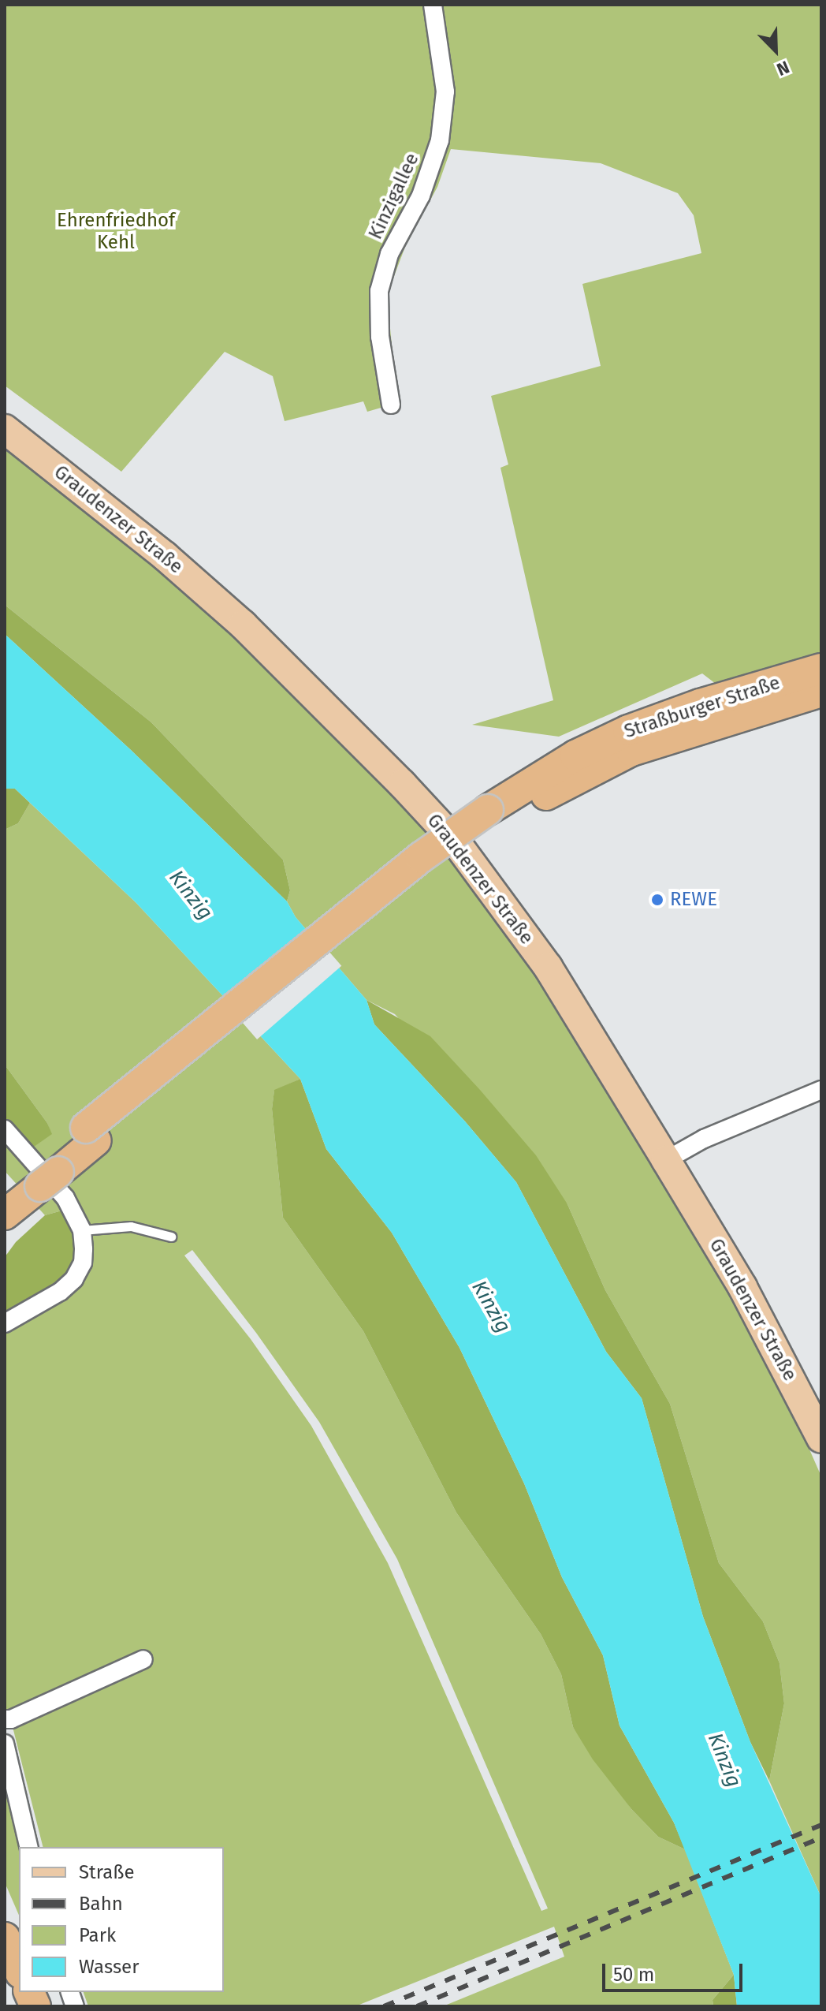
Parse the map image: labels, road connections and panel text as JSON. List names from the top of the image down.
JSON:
{
  "streets": {
    "highway": ["Straßburger Straße"],
    "main road": ["Graudenzer Straße"],
    "street": ["Kinzigallee"]
  },
  "water": ["Kinzig"],
  "parks": ["Ehrenfriedhof Kehl"],
  "places": ["REWE"],
  "legend": [
    "Straße",
    "Bahn",
    "Park",
    "Wasser"
  ],
  "scale_bar": "50 m",
  "north": "bottom right"
}
